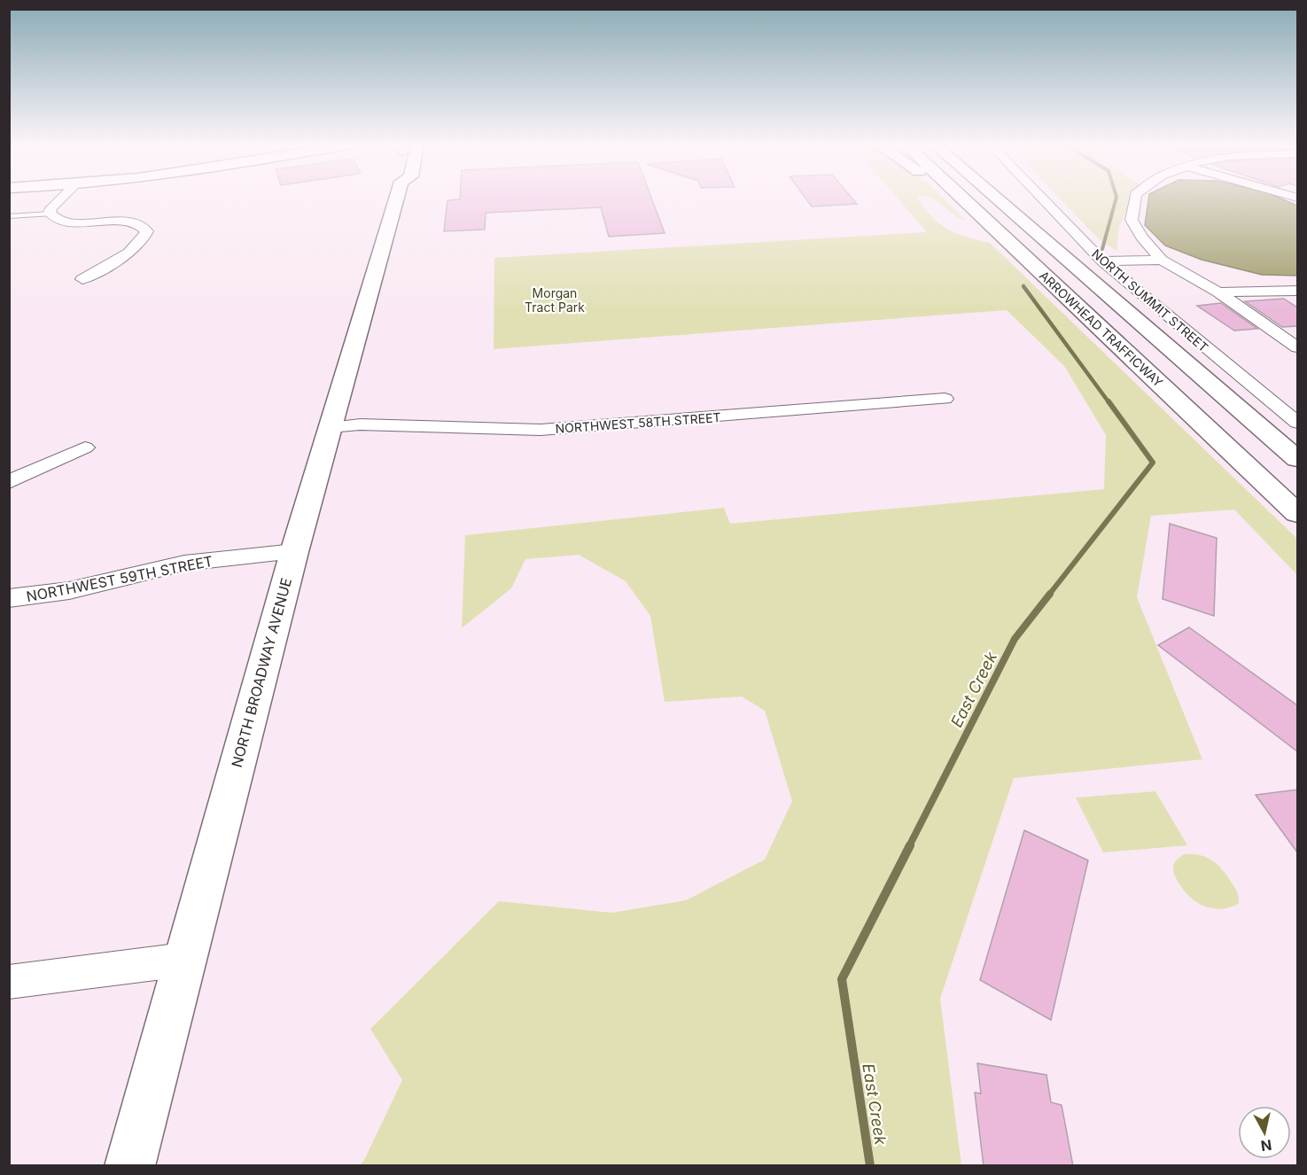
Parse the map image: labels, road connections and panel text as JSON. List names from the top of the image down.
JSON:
{
  "streets": {
    "main road": ["ARROWHEAD TRAFFICWAY", "NORTH BROADWAY AVENUE"],
    "street": ["NORTH SUMMIT STREET", "NORTHWEST 58TH STREET", "NORTHWEST 59TH STREET"]
  },
  "crossings": [
    ["NORTHWEST 58TH STREET", "NORTH BROADWAY AVENUE"],
    ["NORTHWEST 59TH STREET", "NORTH BROADWAY AVENUE"]
  ],
  "water": ["East Creek"],
  "parks": ["Morgan Tract Park"],
  "north": "bottom"
}
